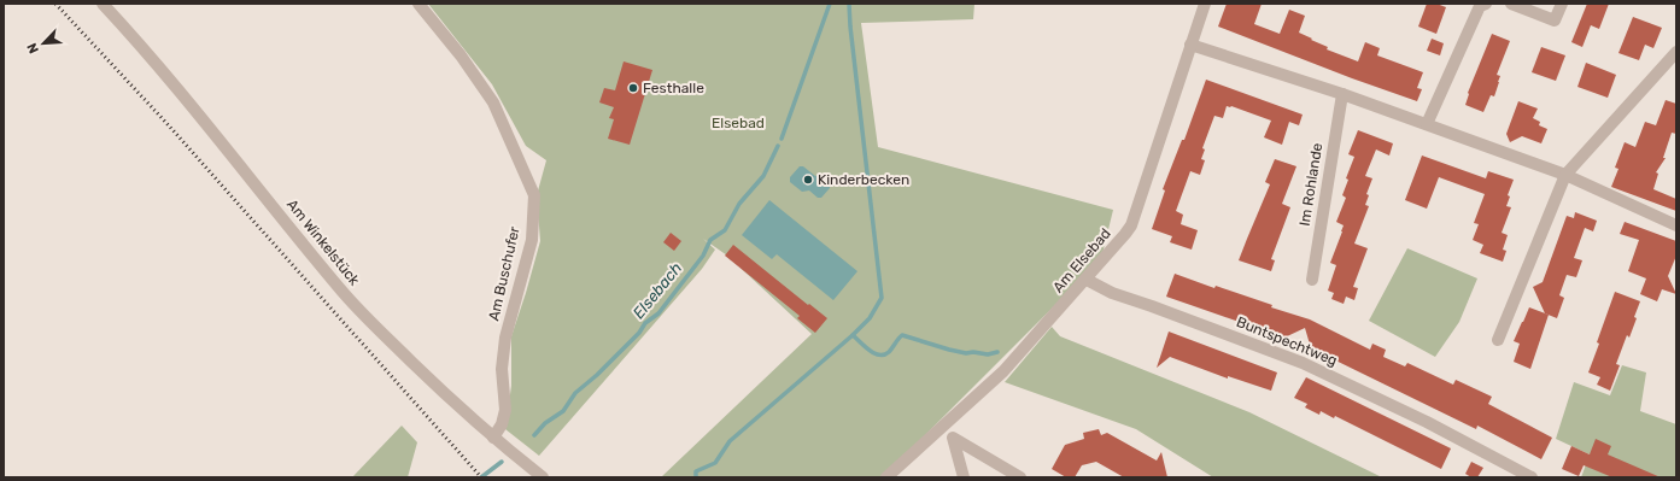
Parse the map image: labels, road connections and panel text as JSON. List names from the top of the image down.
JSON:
{
  "streets": {
    "street": [
      "Im Rohlande",
      "Am Winkelstück",
      "Am Elsebad",
      "Am Buschufer",
      "Buntspechtweg"
    ]
  },
  "crossings": [
    ["Am Winkelstück", "Am Buschufer"],
    ["Am Elsebad", "Buntspechtweg"]
  ],
  "water": ["Elsebach"],
  "parks": ["Elsebad"],
  "places": ["Festhalle", "Kinderbecken"],
  "north": "bottom left"
}
